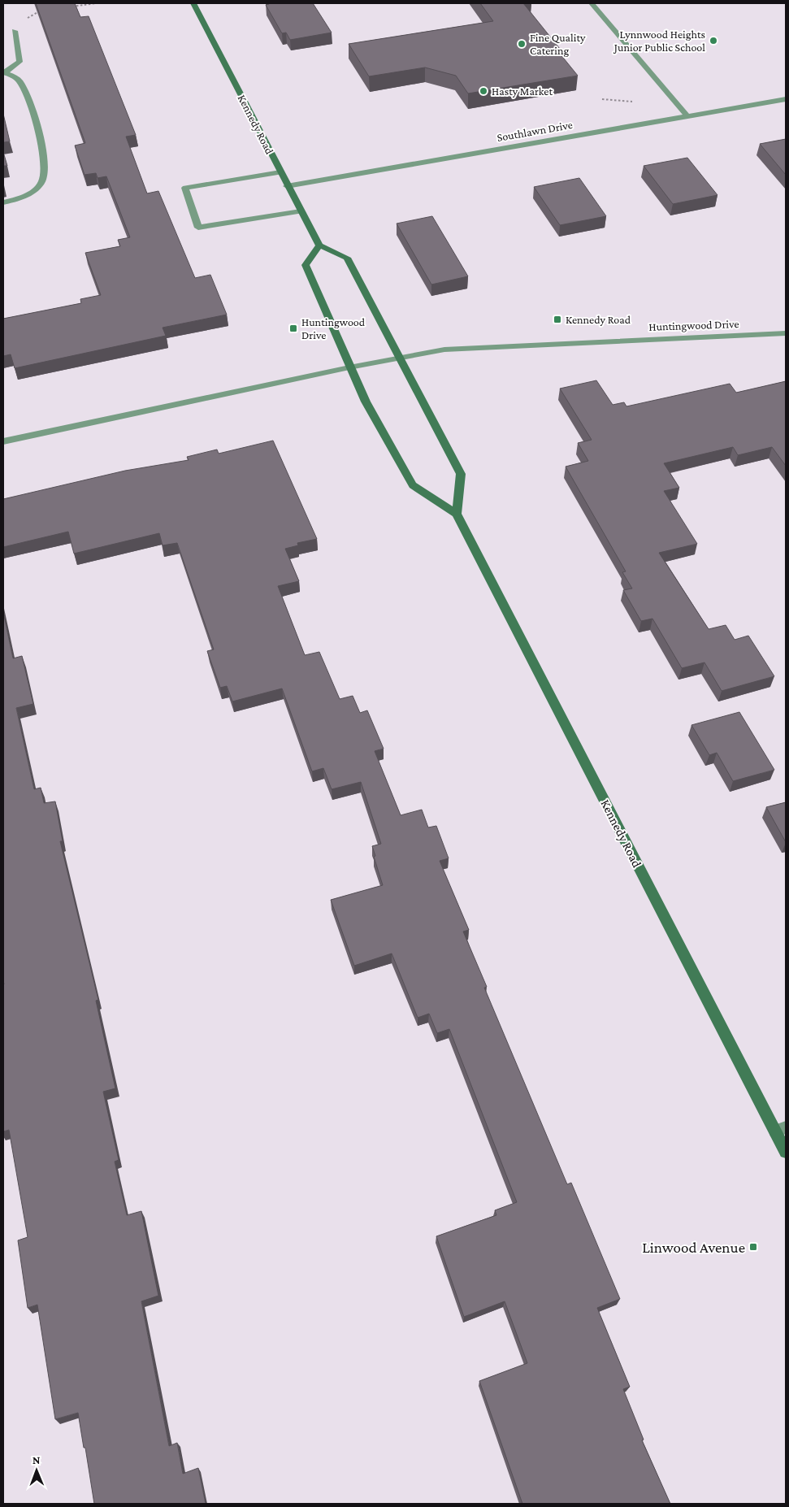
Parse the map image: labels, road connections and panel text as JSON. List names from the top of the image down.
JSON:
{
  "streets": {
    "main road": ["Kennedy Road"],
    "street": ["Southlawn Drive", "Huntingwood Drive"]
  },
  "crossings": [
    ["Kennedy Road", "Southlawn Drive"],
    ["Kennedy Road", "Huntingwood Drive"]
  ],
  "places": {
    "other": ["Lynnwood Heights Junior Public School", "Fine Quality Catering", "Hasty Market"],
    "transit": ["Kennedy Road", "Huntingwood Drive", "Linwood Avenue"]
  },
  "north": "top"
}
